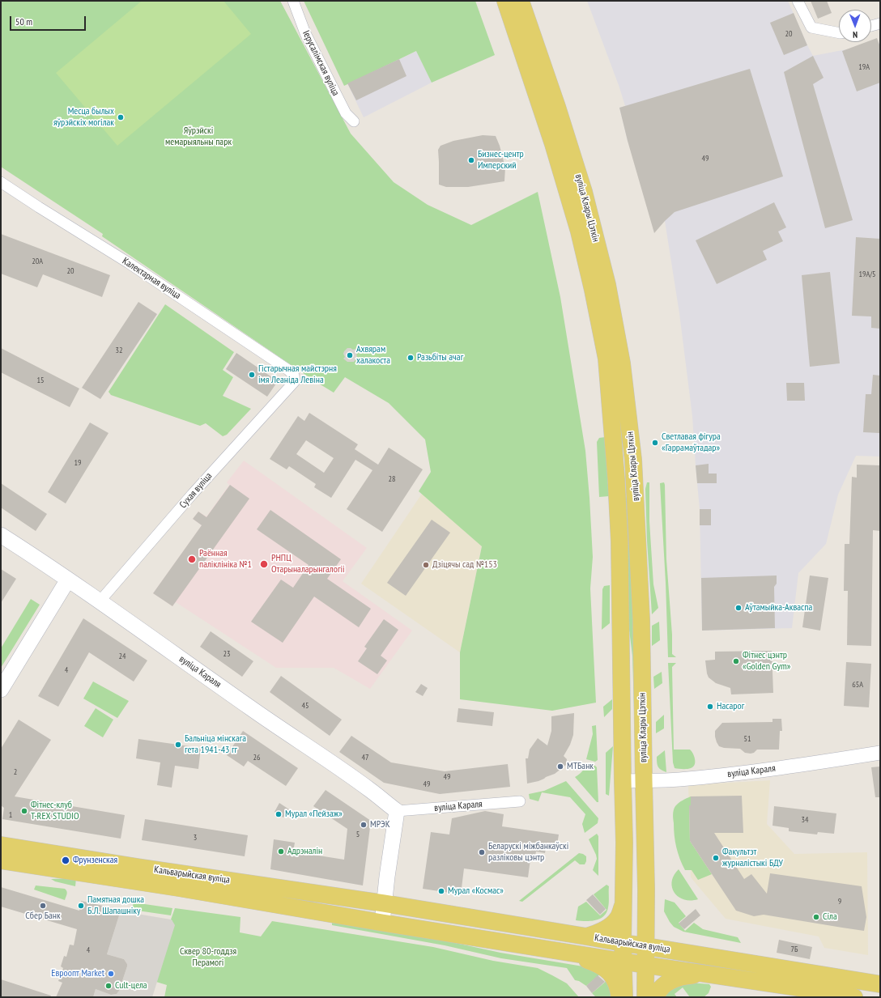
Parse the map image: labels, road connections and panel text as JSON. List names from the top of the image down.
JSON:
{
  "streets": {
    "main road": ["вуліца Клары Цэткін", "вуліца Караля", "Кальварыйская вуліца"],
    "street": ["Іерусалімская вуліца", "Калектарная вуліца", "Сухая вуліца"]
  },
  "crossings": [
    ["вуліца Клары Цэткін", "вуліца Караля"],
    ["вуліца Клары Цэткін", "Кальварыйская вуліца"],
    ["Калектарная вуліца", "Сухая вуліца"],
    ["Сухая вуліца", "вуліца Караля"]
  ],
  "parks": ["Яўрэйскі мемарыяльны парк", "Сквер 80-годдзя Перамогі"],
  "places": [
    "Месца былых яўрэйскіх могілак",
    "Бизнес-центр Имперский",
    "Ахвярам халакоста",
    "Разьбіты ачаг",
    "Гістарычная майстэрня імя Леаніда Левіна",
    "Светлавая фігура «Гаррамаўтадар»",
    "Раённая паліклініка №1",
    "РНПЦ Отарыналарынгалогіі",
    "Дзіцячы сад №153",
    "Аўтамыйка-Акваспа",
    "Фітнес цэнтр «Golden Gym»",
    "Насарог",
    "Бальніца мінскага гета 1941-43 гг",
    "МТБанк",
    "Фітнес-клуб T-REX STUDIO",
    "Мурал «Пейзаж»",
    "МРЭК",
    "Адрэналін",
    "Беларускі міжбанкаўскі разліковы цэнтр",
    "Факультэт журналістыкі БДУ",
    "Фрунзенская",
    "Мурал «Космас»",
    "Сбер Банк",
    "Памятная дошка Б.Л. Шапашніку",
    "Сіла",
    "Евроопт Market",
    "Cult-цела"
  ],
  "house_numbers": [
    "20",
    "19А",
    "49",
    "20А",
    "20",
    "19А/5",
    "32",
    "15",
    "19",
    "28",
    "23",
    "24",
    "4",
    "65А",
    "45",
    "51",
    "26",
    "47",
    "2",
    "49",
    "49",
    "1",
    "34",
    "5",
    "3",
    "9",
    "7Б",
    "4"
  ],
  "scale_bar": "50 m",
  "north": "bottom"
}
